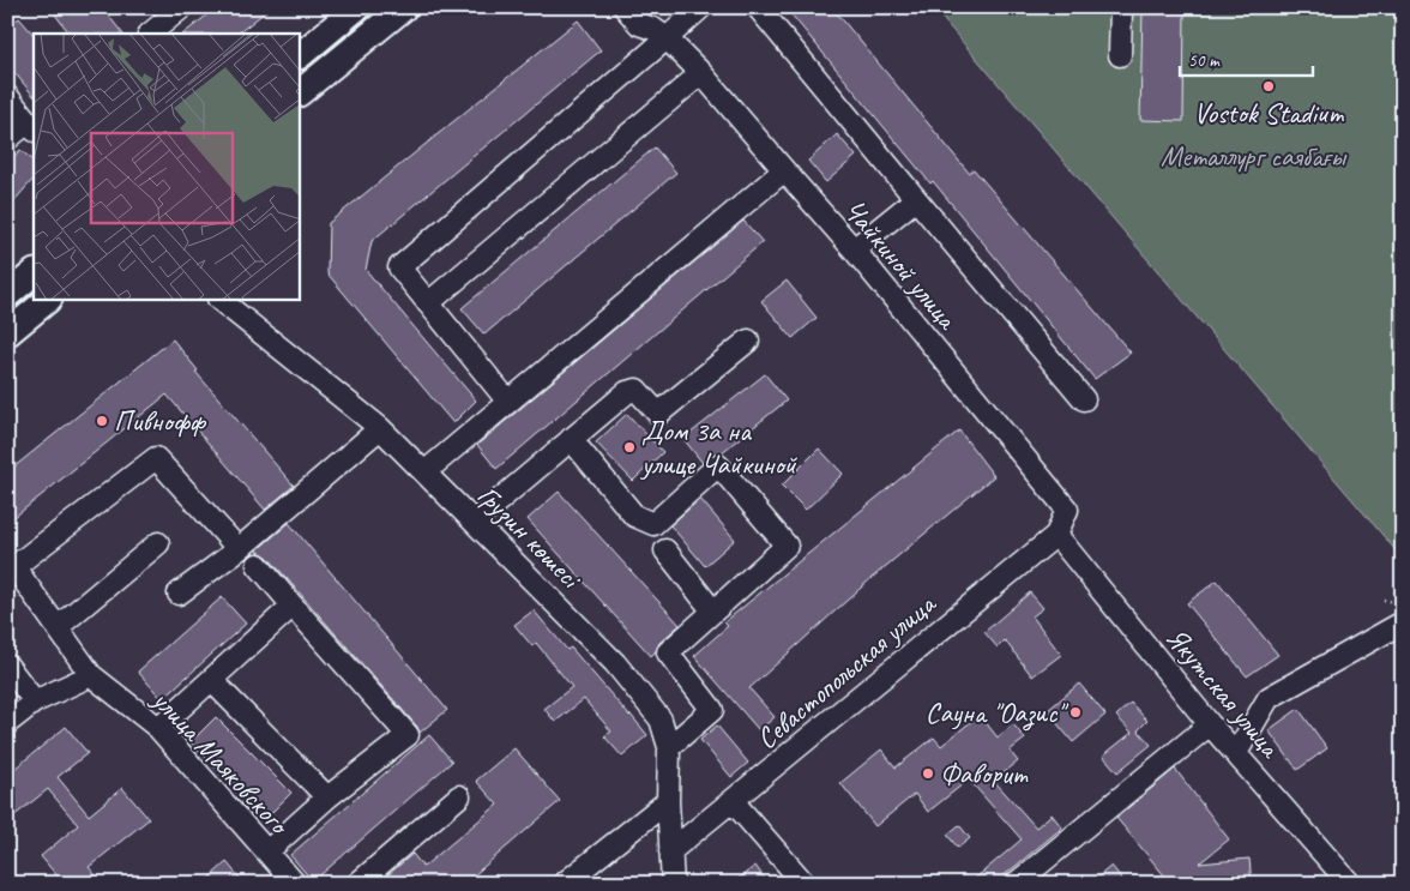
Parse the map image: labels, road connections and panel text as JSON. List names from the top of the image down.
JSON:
{
  "streets": {
    "street": [
      "Чайкиной улица",
      "Грузин көшесі",
      "Севастопольская улица",
      "Якутская улица",
      "улица Маяковского"
    ]
  },
  "crossings": [
    ["Чайкиной улица", "Севастопольская улица"],
    ["Чайкиной улица", "Якутская улица"],
    ["Грузин көшесі", "Севастопольская улица"],
    ["Севастопольская улица", "Якутская улица"]
  ],
  "parks": ["Металлург саябағы"],
  "places": [
    "Vostok Stadium",
    "Пивнофф",
    "Дом 3а на улице Чайкиной",
    "Сауна \"Оазис\"",
    "Фаворит"
  ],
  "scale_bar": "50 m"
}
